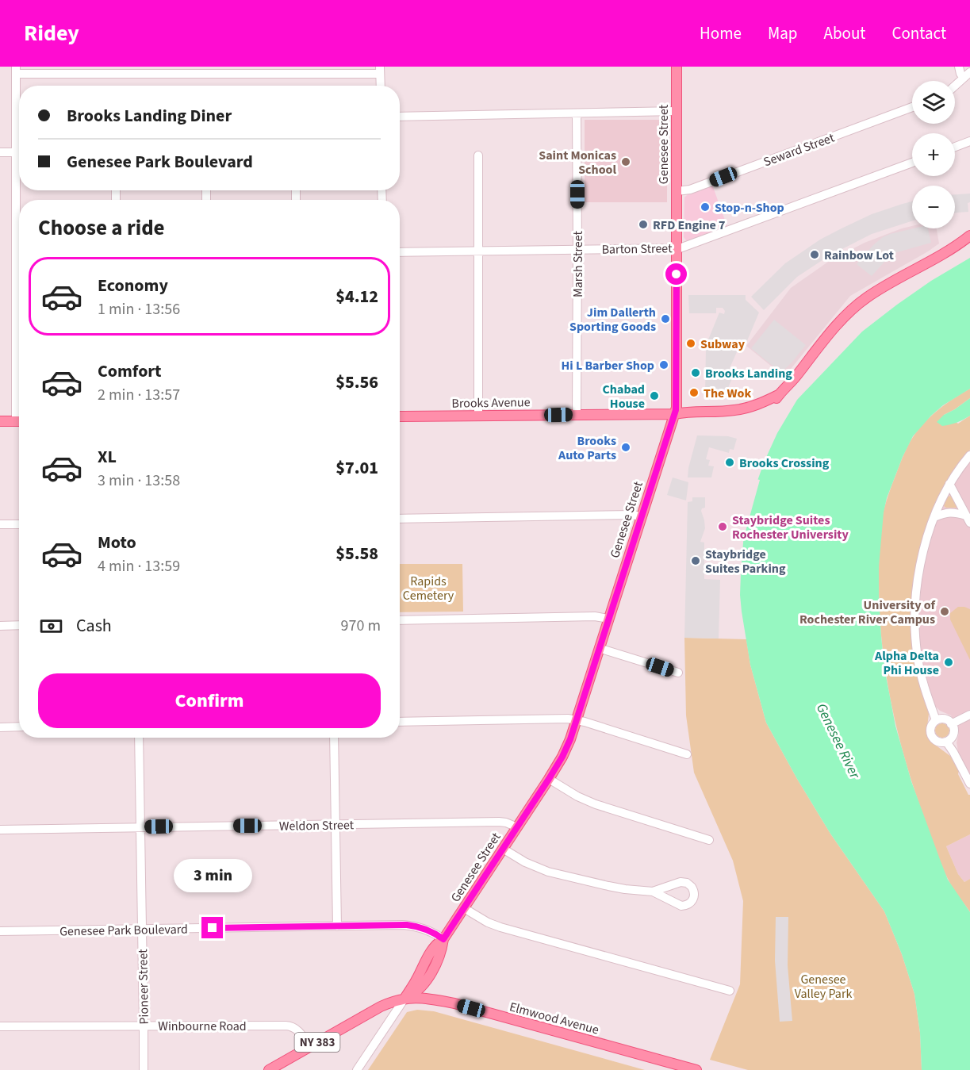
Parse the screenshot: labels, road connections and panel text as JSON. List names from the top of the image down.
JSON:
{
  "streets": {
    "main road": [
      "Genesee Street",
      "Brooks Avenue",
      "Elmwood Avenue",
      "NY 383"
    ],
    "street": [
      "Seward Street",
      "Barton Street",
      "Marsh Street",
      "Weldon Street",
      "Genesee Park Boulevard",
      "Pioneer Street",
      "Winbourne Road"
    ]
  },
  "crossings": [
    ["Genesee Street", "Seward Street"],
    ["Genesee Street", "Barton Street"],
    ["Genesee Street", "Brooks Avenue"],
    ["Genesee Street", "Weldon Street"],
    ["Genesee Street", "Genesee Park Boulevard"],
    ["Genesee Street", "Elmwood Avenue"],
    ["Genesee Street", "NY 383"],
    ["Barton Street", "Marsh Street"],
    ["Marsh Street", "Brooks Avenue"],
    ["Weldon Street", "Pioneer Street"],
    ["Genesee Park Boulevard", "Pioneer Street"],
    ["Pioneer Street", "Winbourne Road"],
    ["Elmwood Avenue", "NY 383"],
    ["Winbourne Road", "NY 383"]
  ],
  "water": ["Genesee River"],
  "parks": ["Rapids Cemetery", "Genesee Valley Park"],
  "places": [
    "Saint Monicas School",
    "Stop-n-Shop",
    "RFD Engine 7",
    "Rainbow Lot",
    "Jim Dallerth Sporting Goods",
    "Subway",
    "Hi L Barber Shop",
    "Brooks Landing",
    "The Wok",
    "Chabad House",
    "Brooks Auto Parts",
    "Brooks Crossing",
    "Staybridge Suites Rochester University",
    "Staybridge Suites Parking",
    "University of Rochester River Campus",
    "Alpha Delta Phi House"
  ],
  "page": {
    "header": "Ridey",
    "nav": [
      "Home",
      "Map",
      "About",
      "Contact"
    ],
    "map_buttons": ["+", "−"],
    "banner": ["Brooks Landing Diner", "Genesee Park Boulevard"],
    "heading": "Choose a ride",
    "list": [
      {
        "name": "Economy",
        "note": "1 min · 13:56",
        "value": "$4.12"
      },
      {
        "name": "Comfort",
        "note": "2 min · 13:57",
        "value": "$5.56"
      },
      {
        "name": "XL",
        "note": "3 min · 13:58",
        "value": "$7.01"
      },
      {
        "name": "Moto",
        "note": "4 min · 13:59",
        "value": "$5.58"
      }
    ],
    "pay": ["Cash", "970 m"],
    "buttons": "Confirm",
    "bubble": "3 min"
  }
}
